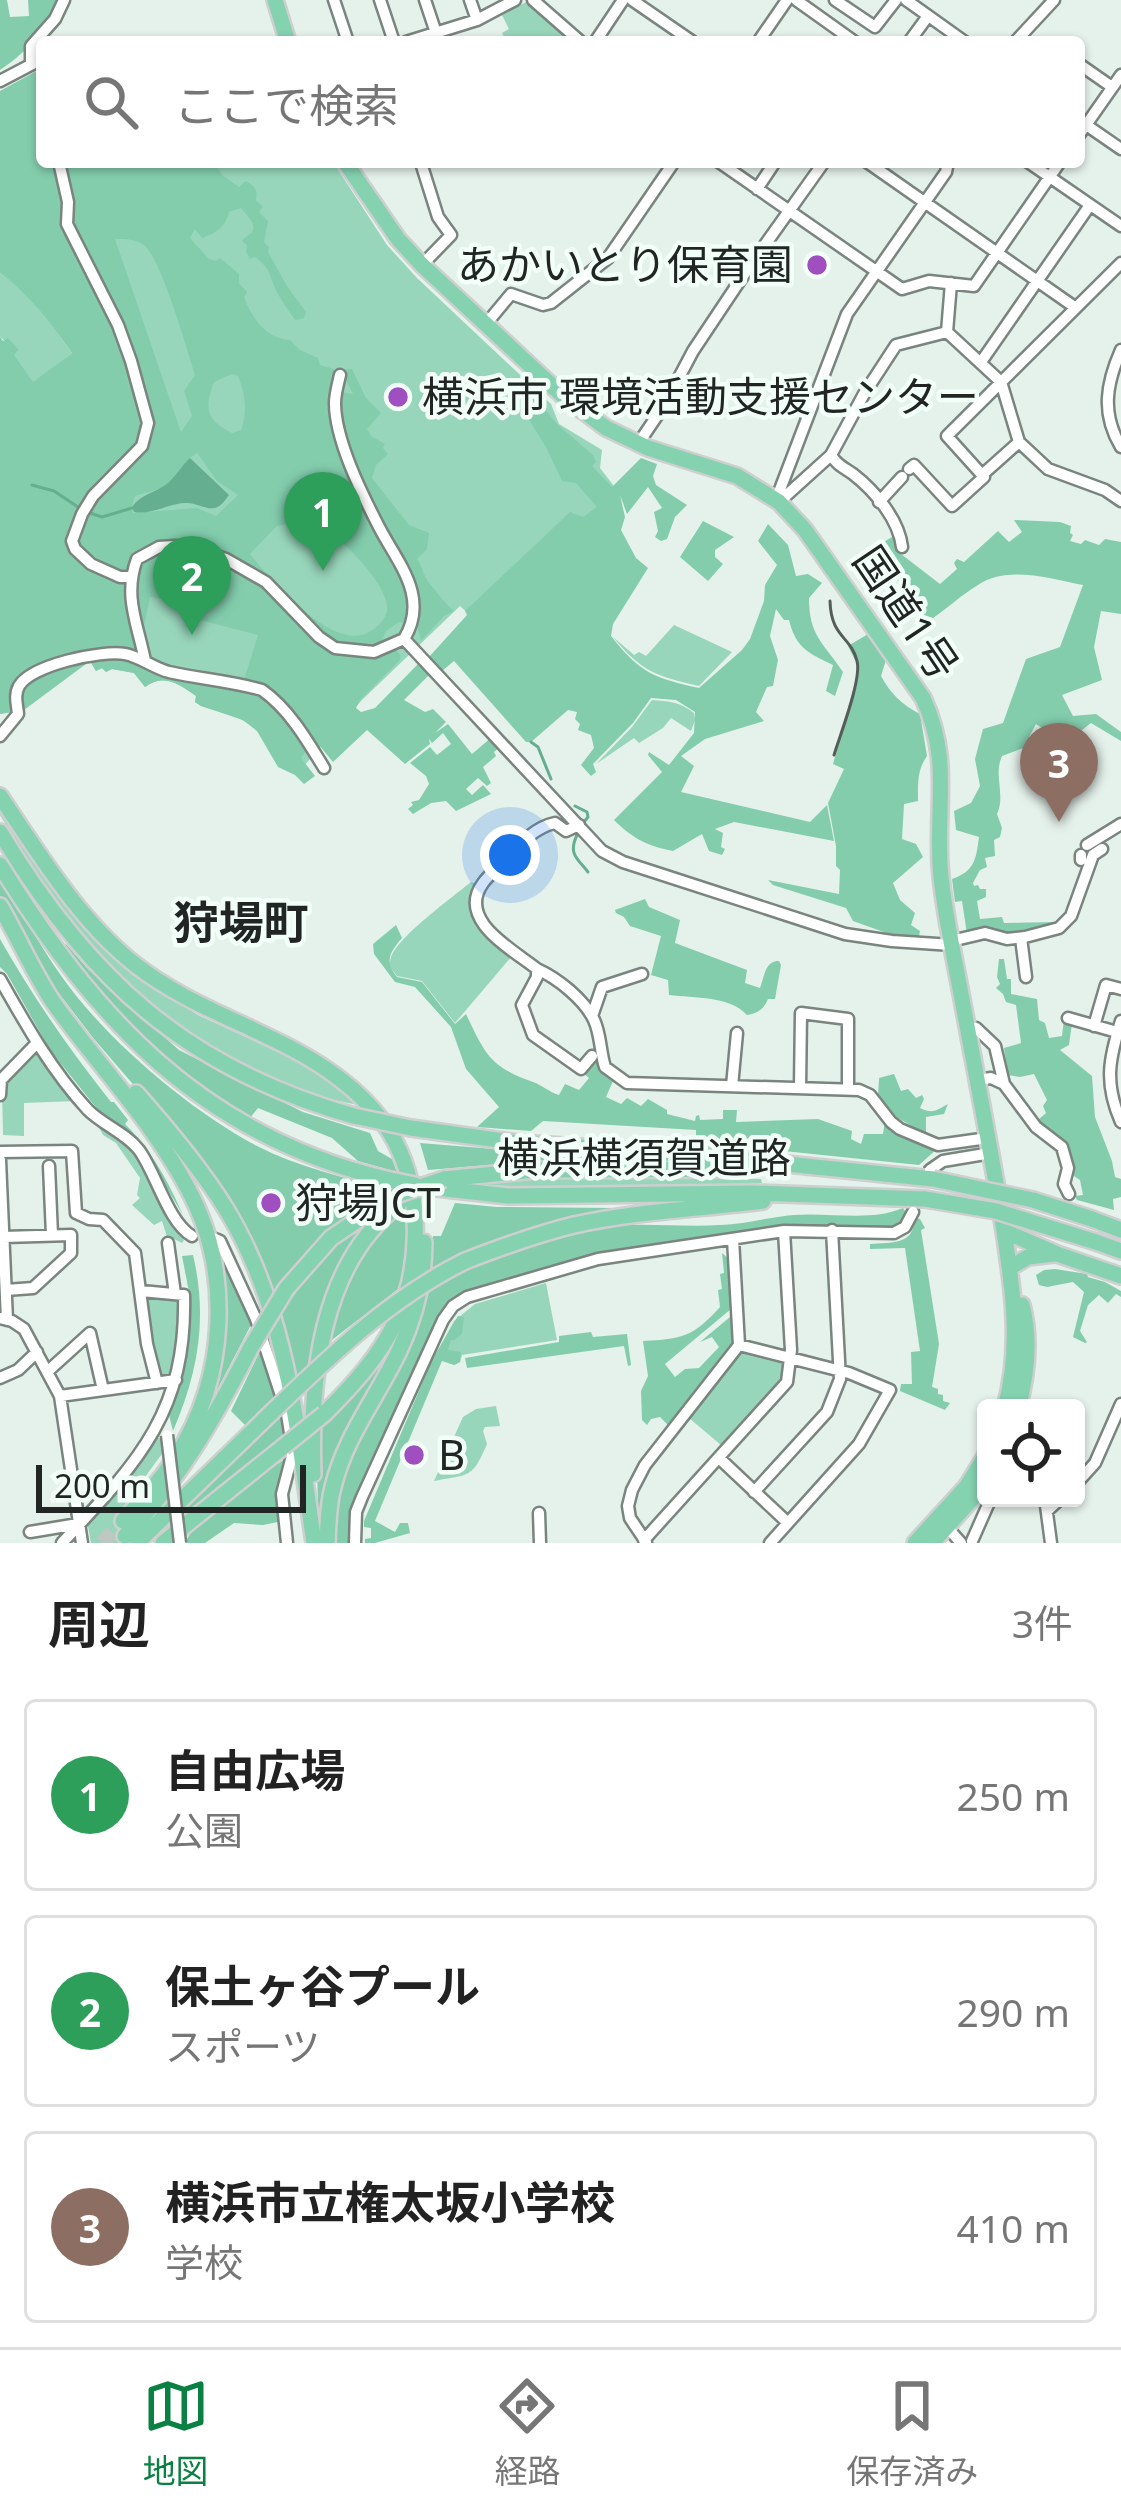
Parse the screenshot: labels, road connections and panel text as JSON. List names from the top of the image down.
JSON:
{
  "streets": {
    "highway": ["国道1号", "横浜横須賀道路"]
  },
  "districts": ["狩場町"],
  "places": [
    "あかいとり保育園",
    "横浜市 環境活動支援センター",
    "狩場JCT",
    "B"
  ],
  "scale_bar": "200 m",
  "page": {
    "search": "ここで検索",
    "pins": ["1", "2", "3"],
    "scale": "200 m",
    "heading": ["周辺", "3件"],
    "list": [
      {
        "mark": "1",
        "name": "自由広場",
        "note": "公園",
        "value": "250 m"
      },
      {
        "mark": "2",
        "name": "保土ヶ谷プール",
        "note": "スポーツ",
        "value": "290 m"
      },
      {
        "mark": "3",
        "name": "横浜市立権太坂小学校",
        "note": "学校",
        "value": "410 m"
      }
    ],
    "nav": ["地図", "経路", "保存済み"]
  }
}
